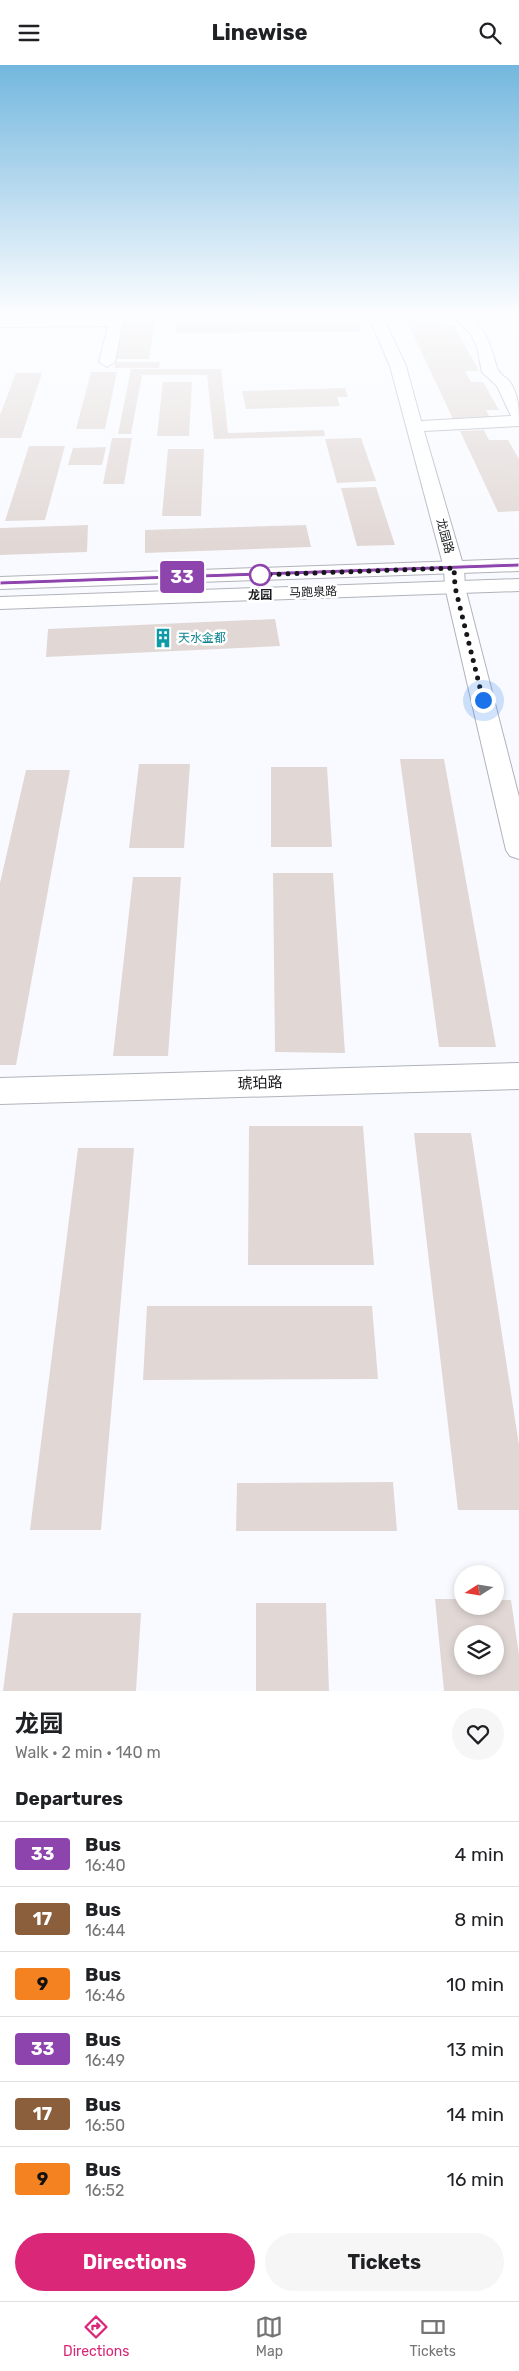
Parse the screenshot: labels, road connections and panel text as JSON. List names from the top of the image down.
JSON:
{
  "streets": {
    "street": ["龙园路", "马跑泉路", "琥珀路"]
  },
  "crossings": [
    ["龙园路", "马跑泉路"]
  ],
  "places": {
    "other": ["龙园"],
    "building": ["天水金都"]
  },
  "lines": ["bus line 33"],
  "north": "left",
  "page": {
    "header": "Linewise",
    "on_map": "33",
    "heading": [
      ["龙园", "Walk · 2 min · 140 m"],
      "Departures"
    ],
    "list": [
      {
        "mark": "33",
        "name": "Bus",
        "note": "16:40",
        "value": "4 min"
      },
      {
        "mark": "17",
        "name": "Bus",
        "note": "16:44",
        "value": "8 min"
      },
      {
        "mark": "9",
        "name": "Bus",
        "note": "16:46",
        "value": "10 min"
      },
      {
        "mark": "33",
        "name": "Bus",
        "note": "16:49",
        "value": "13 min"
      },
      {
        "mark": "17",
        "name": "Bus",
        "note": "16:50",
        "value": "14 min"
      },
      {
        "mark": "9",
        "name": "Bus",
        "note": "16:52",
        "value": "16 min"
      }
    ],
    "buttons": ["Directions", "Tickets"],
    "tabs": ["Directions", "Map", "Tickets"]
  }
}
